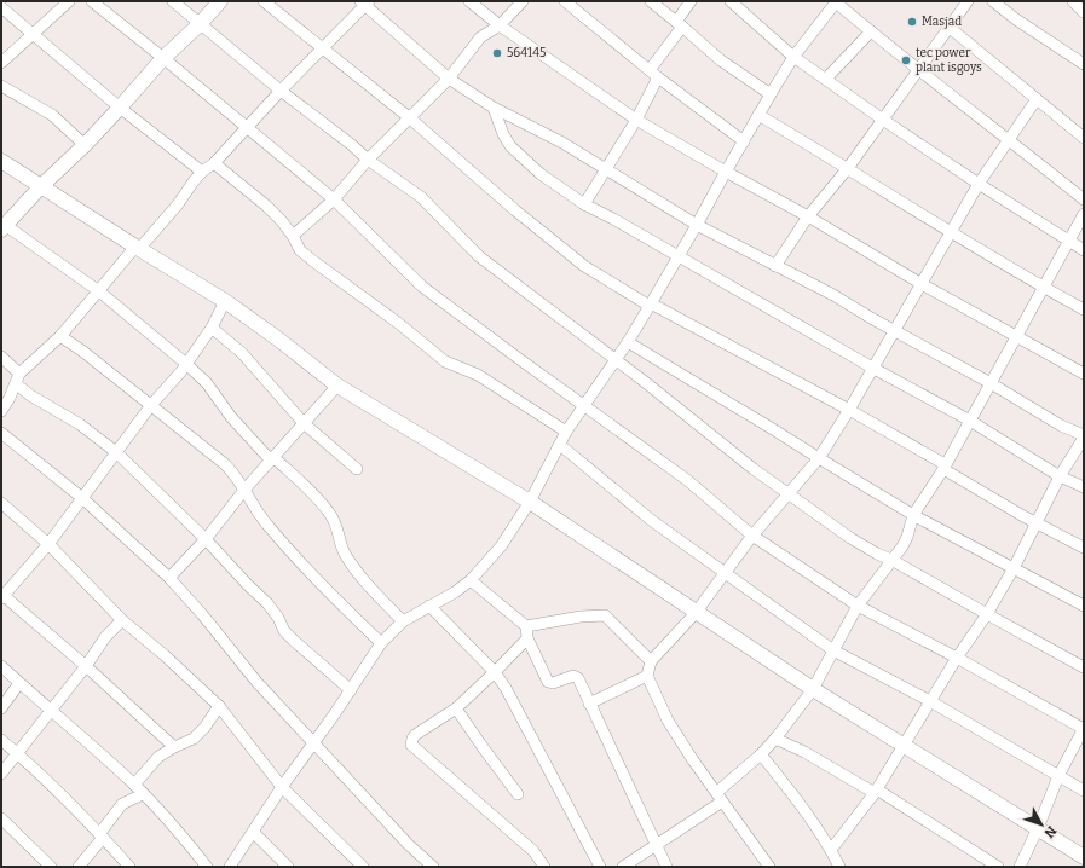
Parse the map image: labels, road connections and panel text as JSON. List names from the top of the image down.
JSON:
{
  "places": ["Masjad", "564145", "tec power plant isgoys"],
  "north": "bottom right"
}
